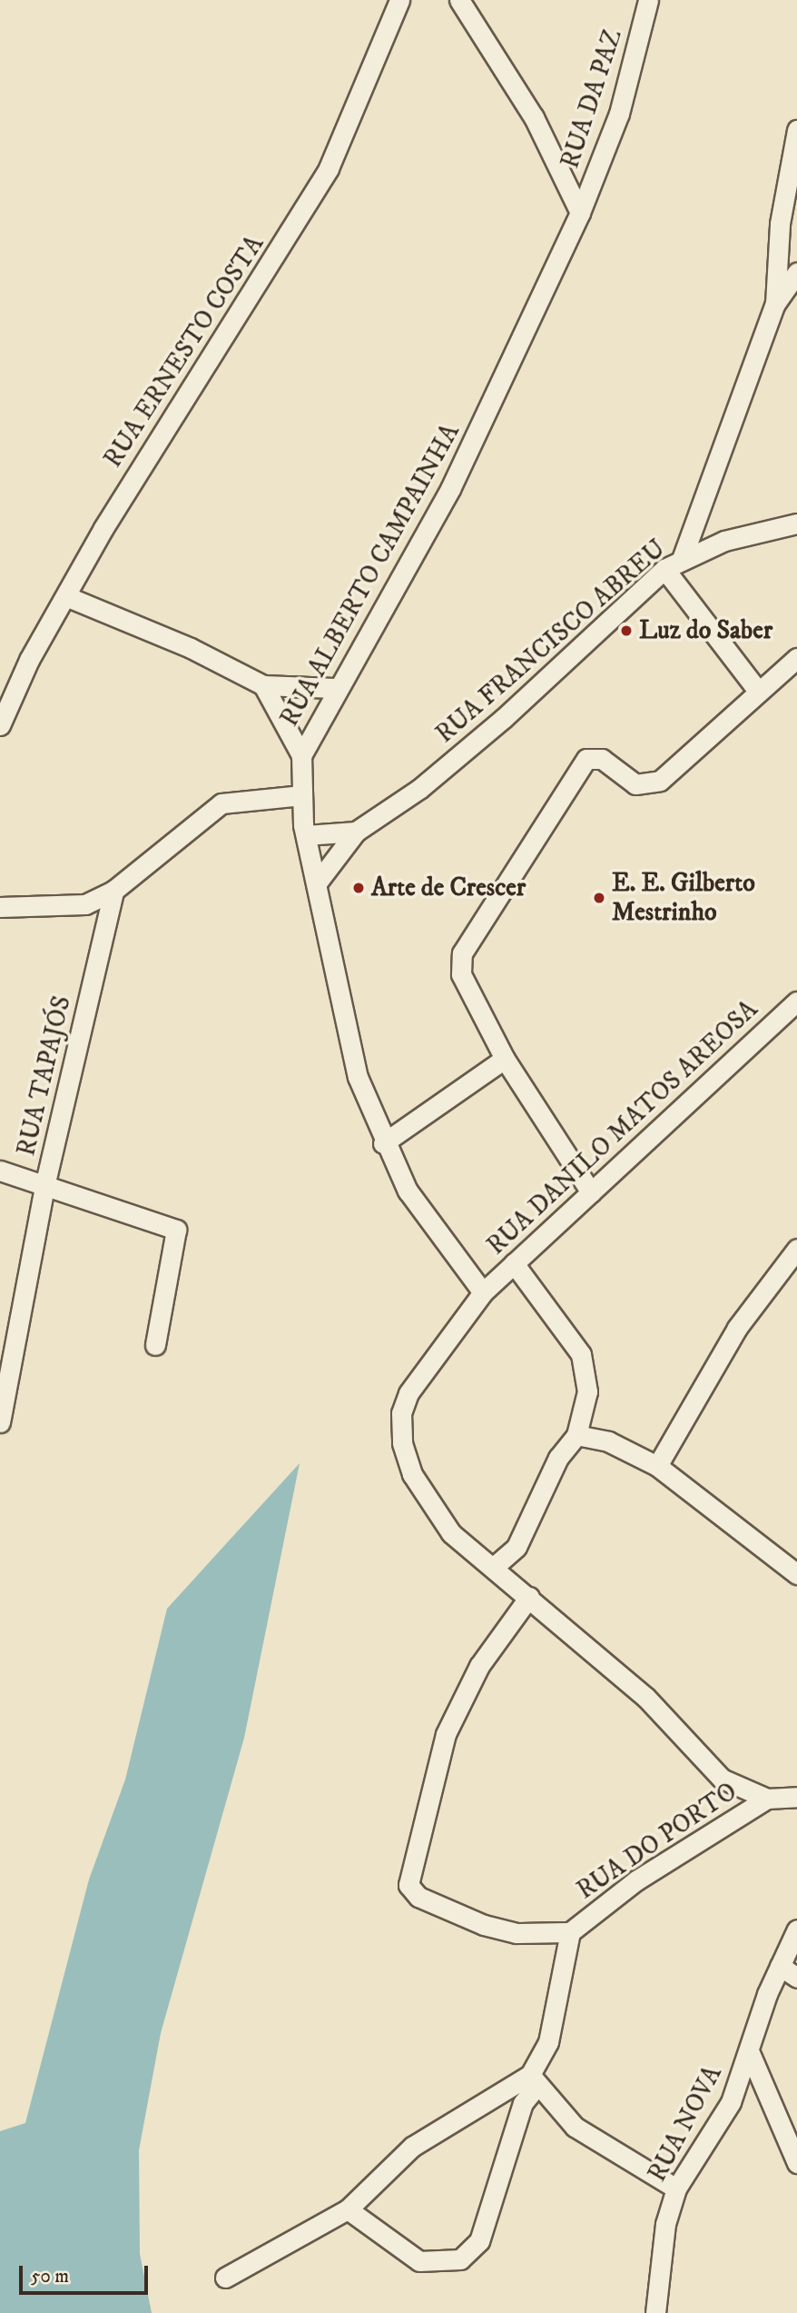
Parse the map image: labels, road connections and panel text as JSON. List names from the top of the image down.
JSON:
{
  "streets": {
    "street": [
      "RUA DA PAZ",
      "RUA ERNESTO COSTA",
      "RUA ALBERTO CAMPAINHA",
      "RUA FRANCISCO ABREU",
      "RUA TAPAJÓS",
      "RUA DANILO MATOS AREOSA",
      "RUA DO PORTO",
      "RUA NOVA"
    ]
  },
  "crossings": [
    ["RUA DA PAZ", "RUA ALBERTO CAMPAINHA"],
    ["RUA ALBERTO CAMPAINHA", "RUA FRANCISCO ABREU"],
    ["RUA ALBERTO CAMPAINHA", "RUA DANILO MATOS AREOSA"]
  ],
  "places": ["Luz do Saber", "Arte de Crescer", "E. E. Gilberto Mestrinho"],
  "scale_bar": "50 m"
}
